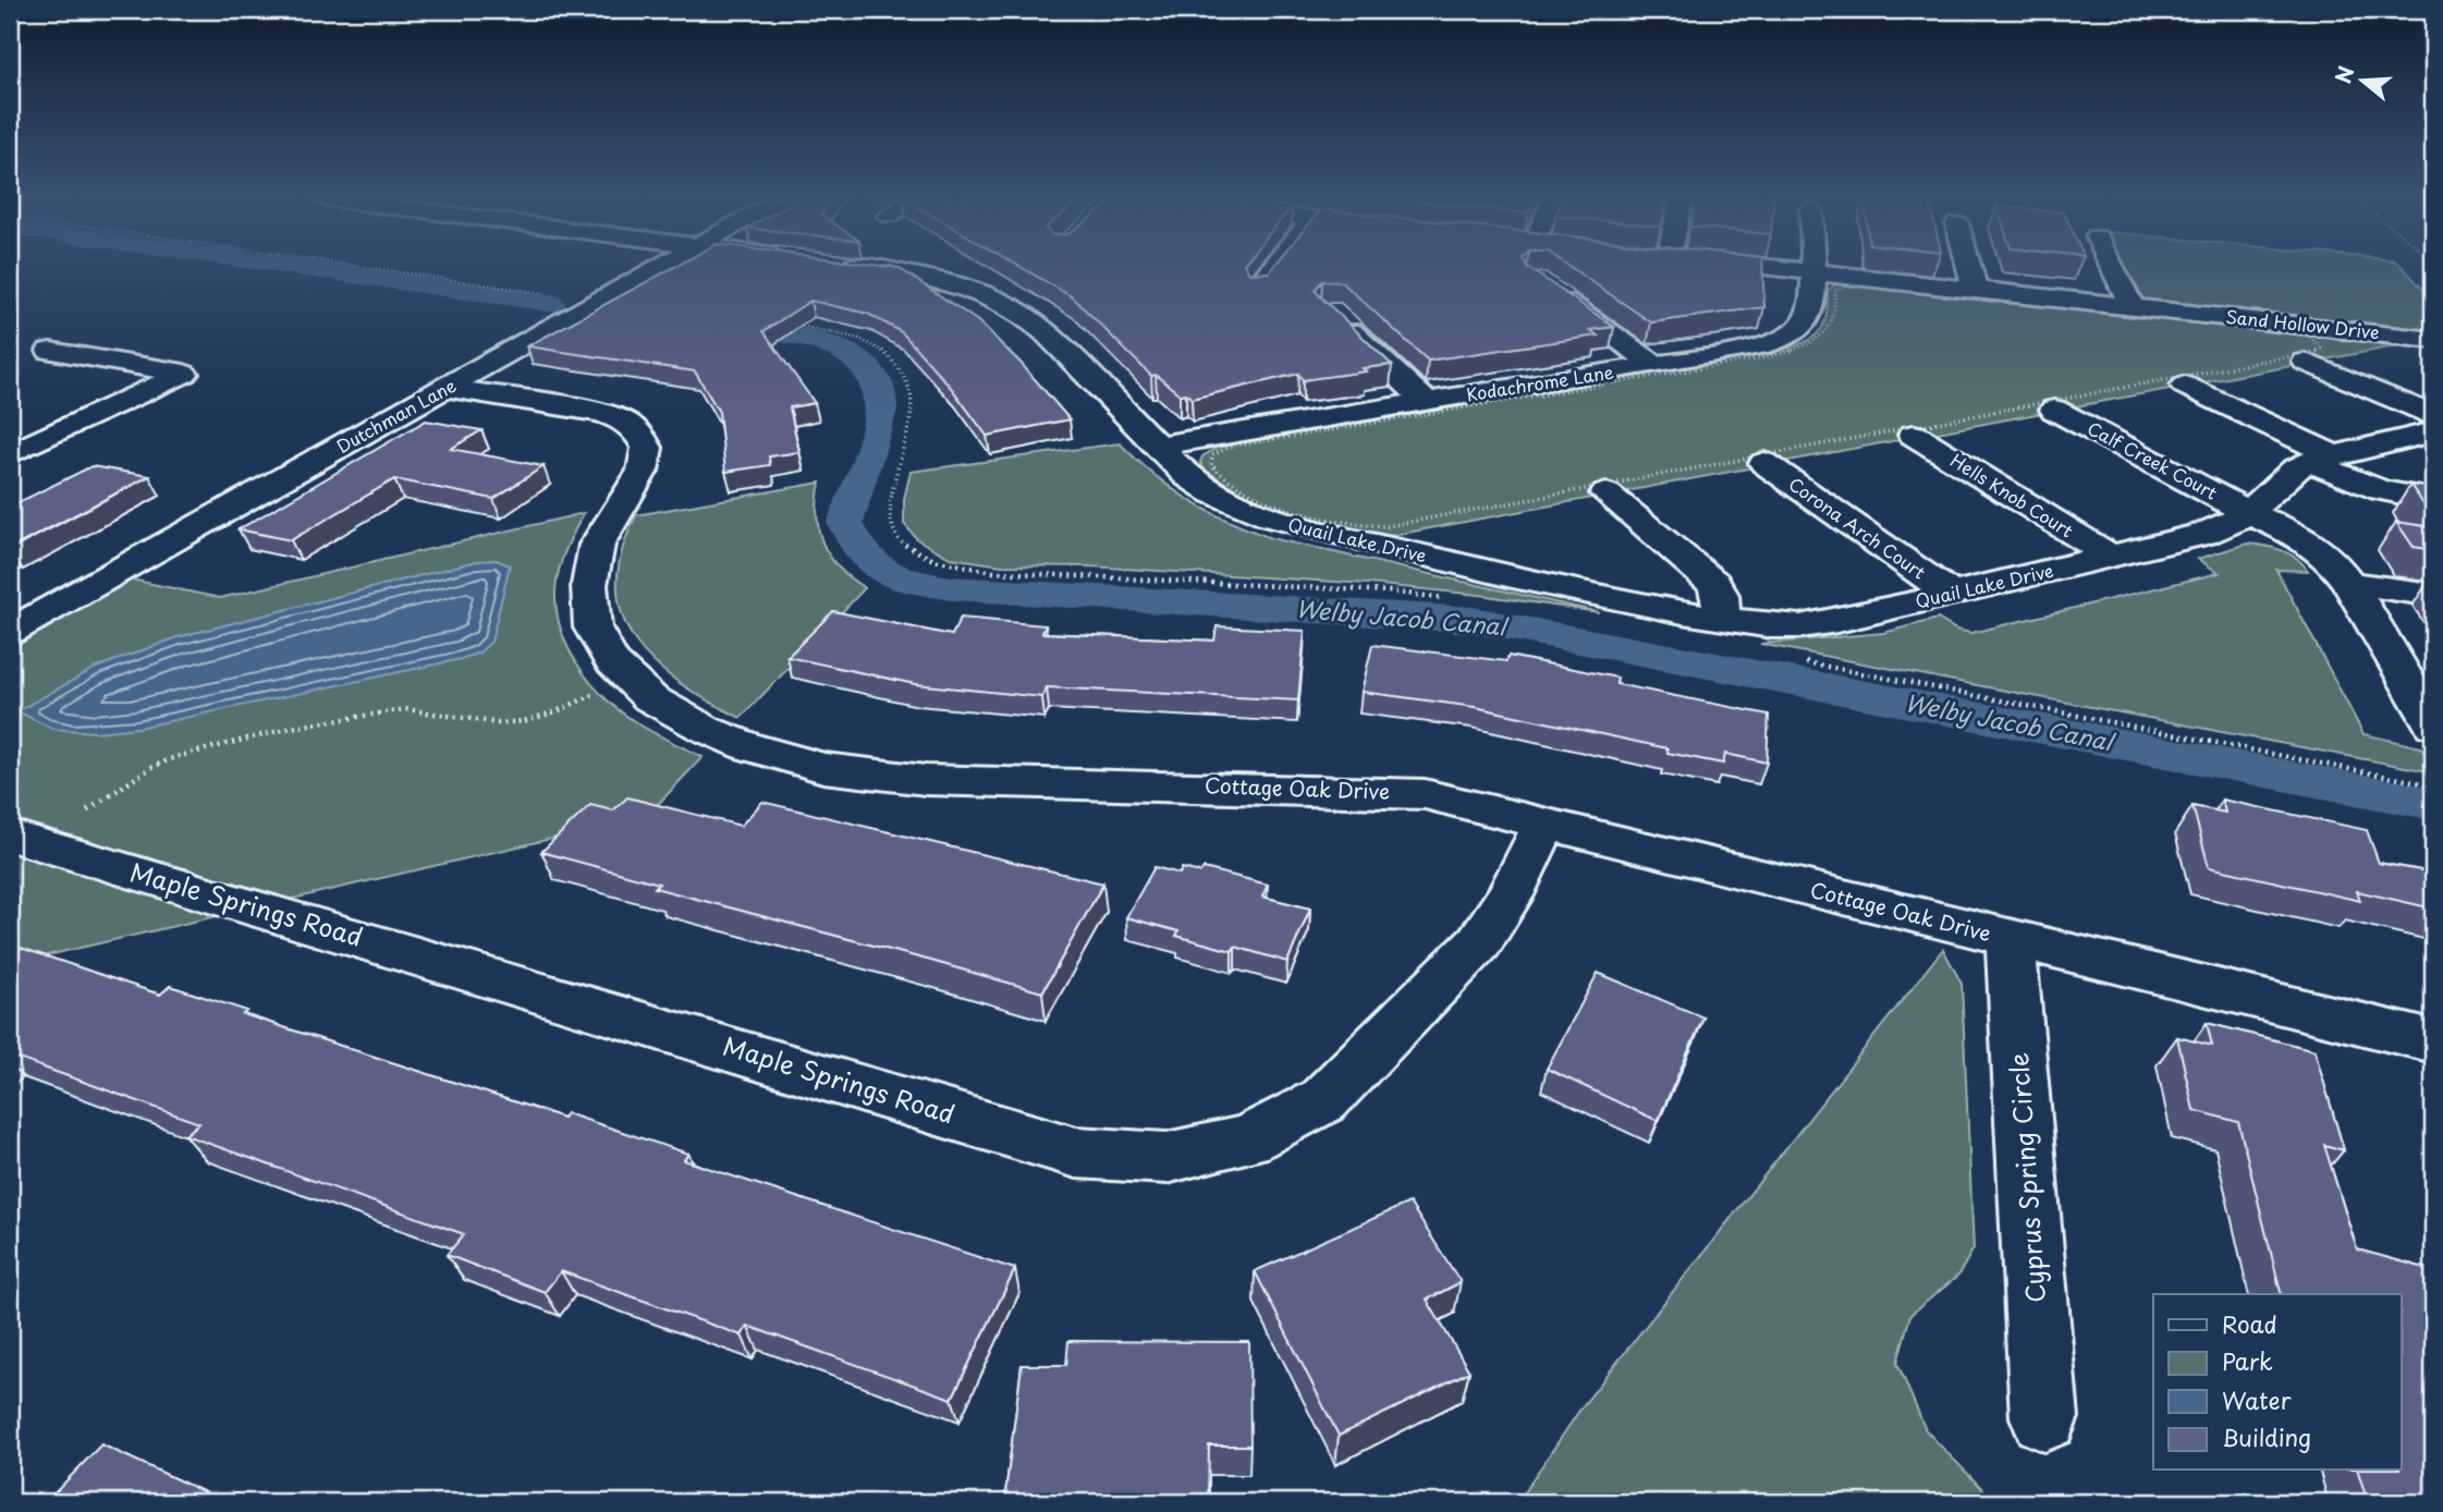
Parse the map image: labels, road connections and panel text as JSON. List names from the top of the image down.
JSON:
{
  "streets": {
    "street": [
      "Sand Hollow Drive",
      "Kodachrome Lane",
      "Dutchman Lane",
      "Calf Creek Court",
      "Hells Knob Court",
      "Corona Arch Court",
      "Quail Lake Drive",
      "Cottage Oak Drive",
      "Maple Springs Road",
      "Cyprus Spring Circle"
    ]
  },
  "crossings": [
    ["Sand Hollow Drive", "Kodachrome Lane"],
    ["Kodachrome Lane", "Quail Lake Drive"],
    ["Dutchman Lane", "Cottage Oak Drive"],
    ["Calf Creek Court", "Quail Lake Drive"],
    ["Hells Knob Court", "Quail Lake Drive"],
    ["Corona Arch Court", "Quail Lake Drive"],
    ["Cottage Oak Drive", "Maple Springs Road"],
    ["Cottage Oak Drive", "Cyprus Spring Circle"]
  ],
  "water": ["Welby Jacob Canal"],
  "legend": [
    "Road",
    "Park",
    "Water",
    "Building"
  ],
  "north": "left"
}
